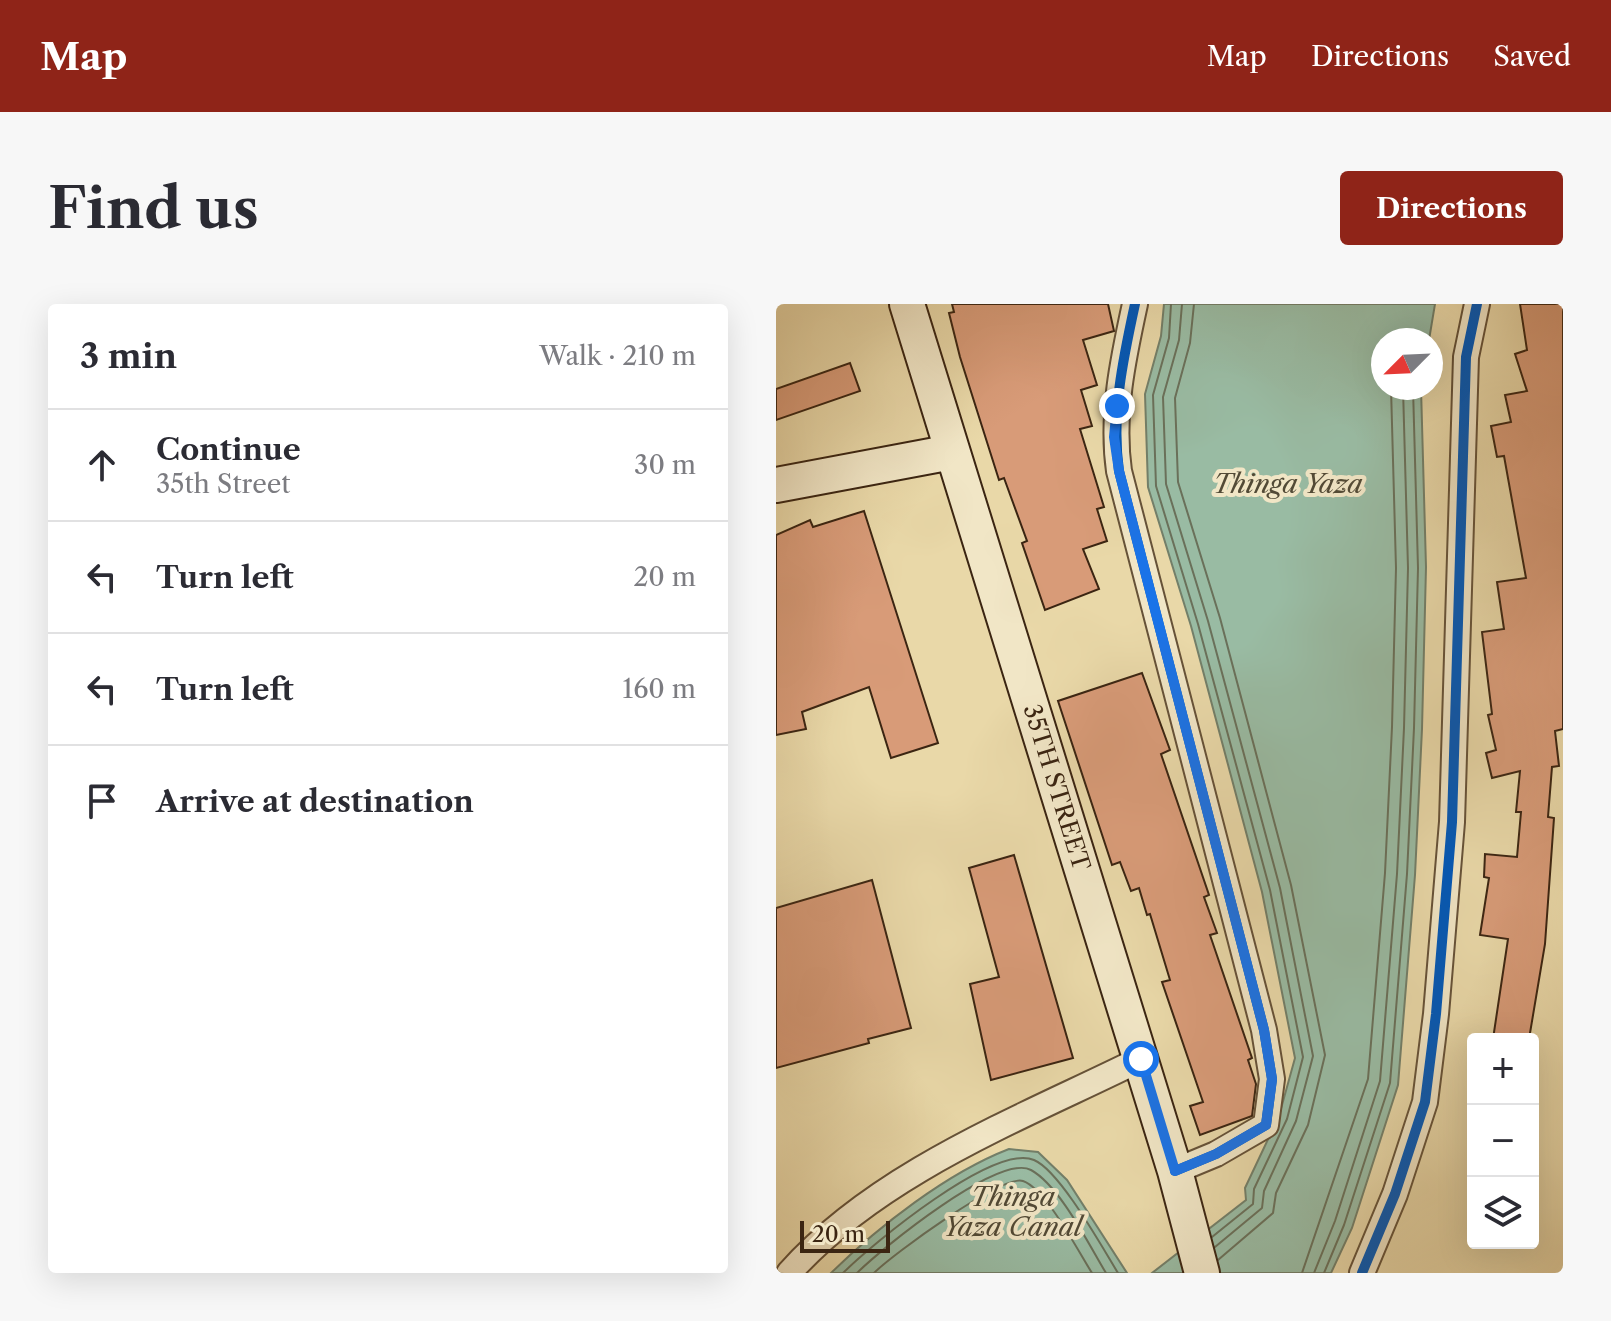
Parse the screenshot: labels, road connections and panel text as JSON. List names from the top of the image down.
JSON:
{
  "streets": {
    "main road": ["35TH STREET"]
  },
  "water": ["Thinga Yaza", "Thinga Yaza Canal"],
  "scale_bar": "20 m",
  "north": "bottom left",
  "page": {
    "header": "Map",
    "nav": ["Map", "Directions", "Saved"],
    "buttons": "Directions",
    "title": "Find us",
    "heading": ["3 min", "Walk · 210 m"],
    "list": [
      ["Continue", "35th Street", "30 m"],
      ["Turn left", "20 m"],
      ["Turn left", "160 m"],
      "Arrive at destination"
    ],
    "map_buttons": ["+", "−"],
    "scale": "20 m"
  }
}
